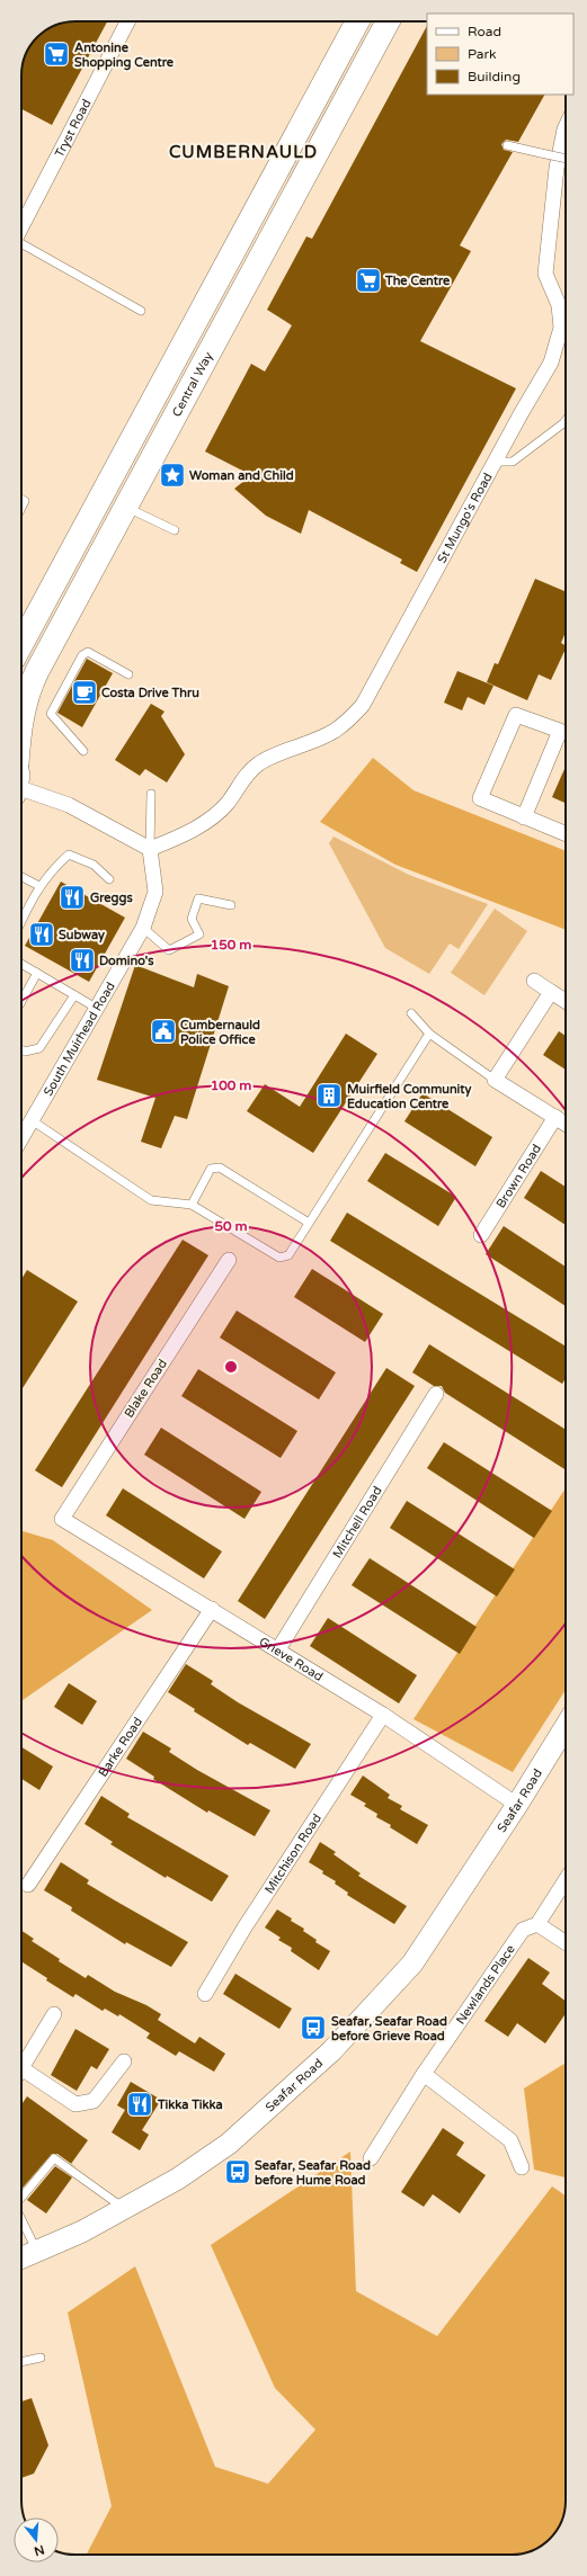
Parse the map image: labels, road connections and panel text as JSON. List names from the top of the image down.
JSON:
{
  "streets": {
    "main road": ["Central Way"],
    "street": [
      "Tryst Road",
      "St Mungo's Road",
      "South Muirhead Road",
      "Brown Road",
      "Blake Road",
      "Mitchell Road",
      "Grieve Road",
      "Barke Road",
      "Seafar Road",
      "Mitchison Road",
      "Newlands Place"
    ]
  },
  "crossings": [
    ["St Mungo's Road", "South Muirhead Road"],
    ["Blake Road", "Grieve Road"],
    ["Mitchell Road", "Grieve Road"],
    ["Grieve Road", "Barke Road"],
    ["Grieve Road", "Seafar Road"],
    ["Grieve Road", "Mitchison Road"]
  ],
  "districts": ["CUMBERNAULD"],
  "places": {
    "supermarket": ["Antonine Shopping Centre", "The Centre"],
    "place": ["Woman and Child"],
    "cafe": ["Costa Drive Thru"],
    "restaurant": [
      "Greggs",
      "Subway",
      "Domino's",
      "Tikka Tikka"
    ],
    "public building": ["Cumbernauld Police Office"],
    "building": ["Muirfield Community Education Centre"],
    "bus stop": ["Seafar, Seafar Road before Grieve Road", "Seafar, Seafar Road before Hume Road"]
  },
  "legend": ["Road", "Park", "Building"],
  "north": "bottom",
  "rings": ["150 m", "100 m", "50 m"]
}
